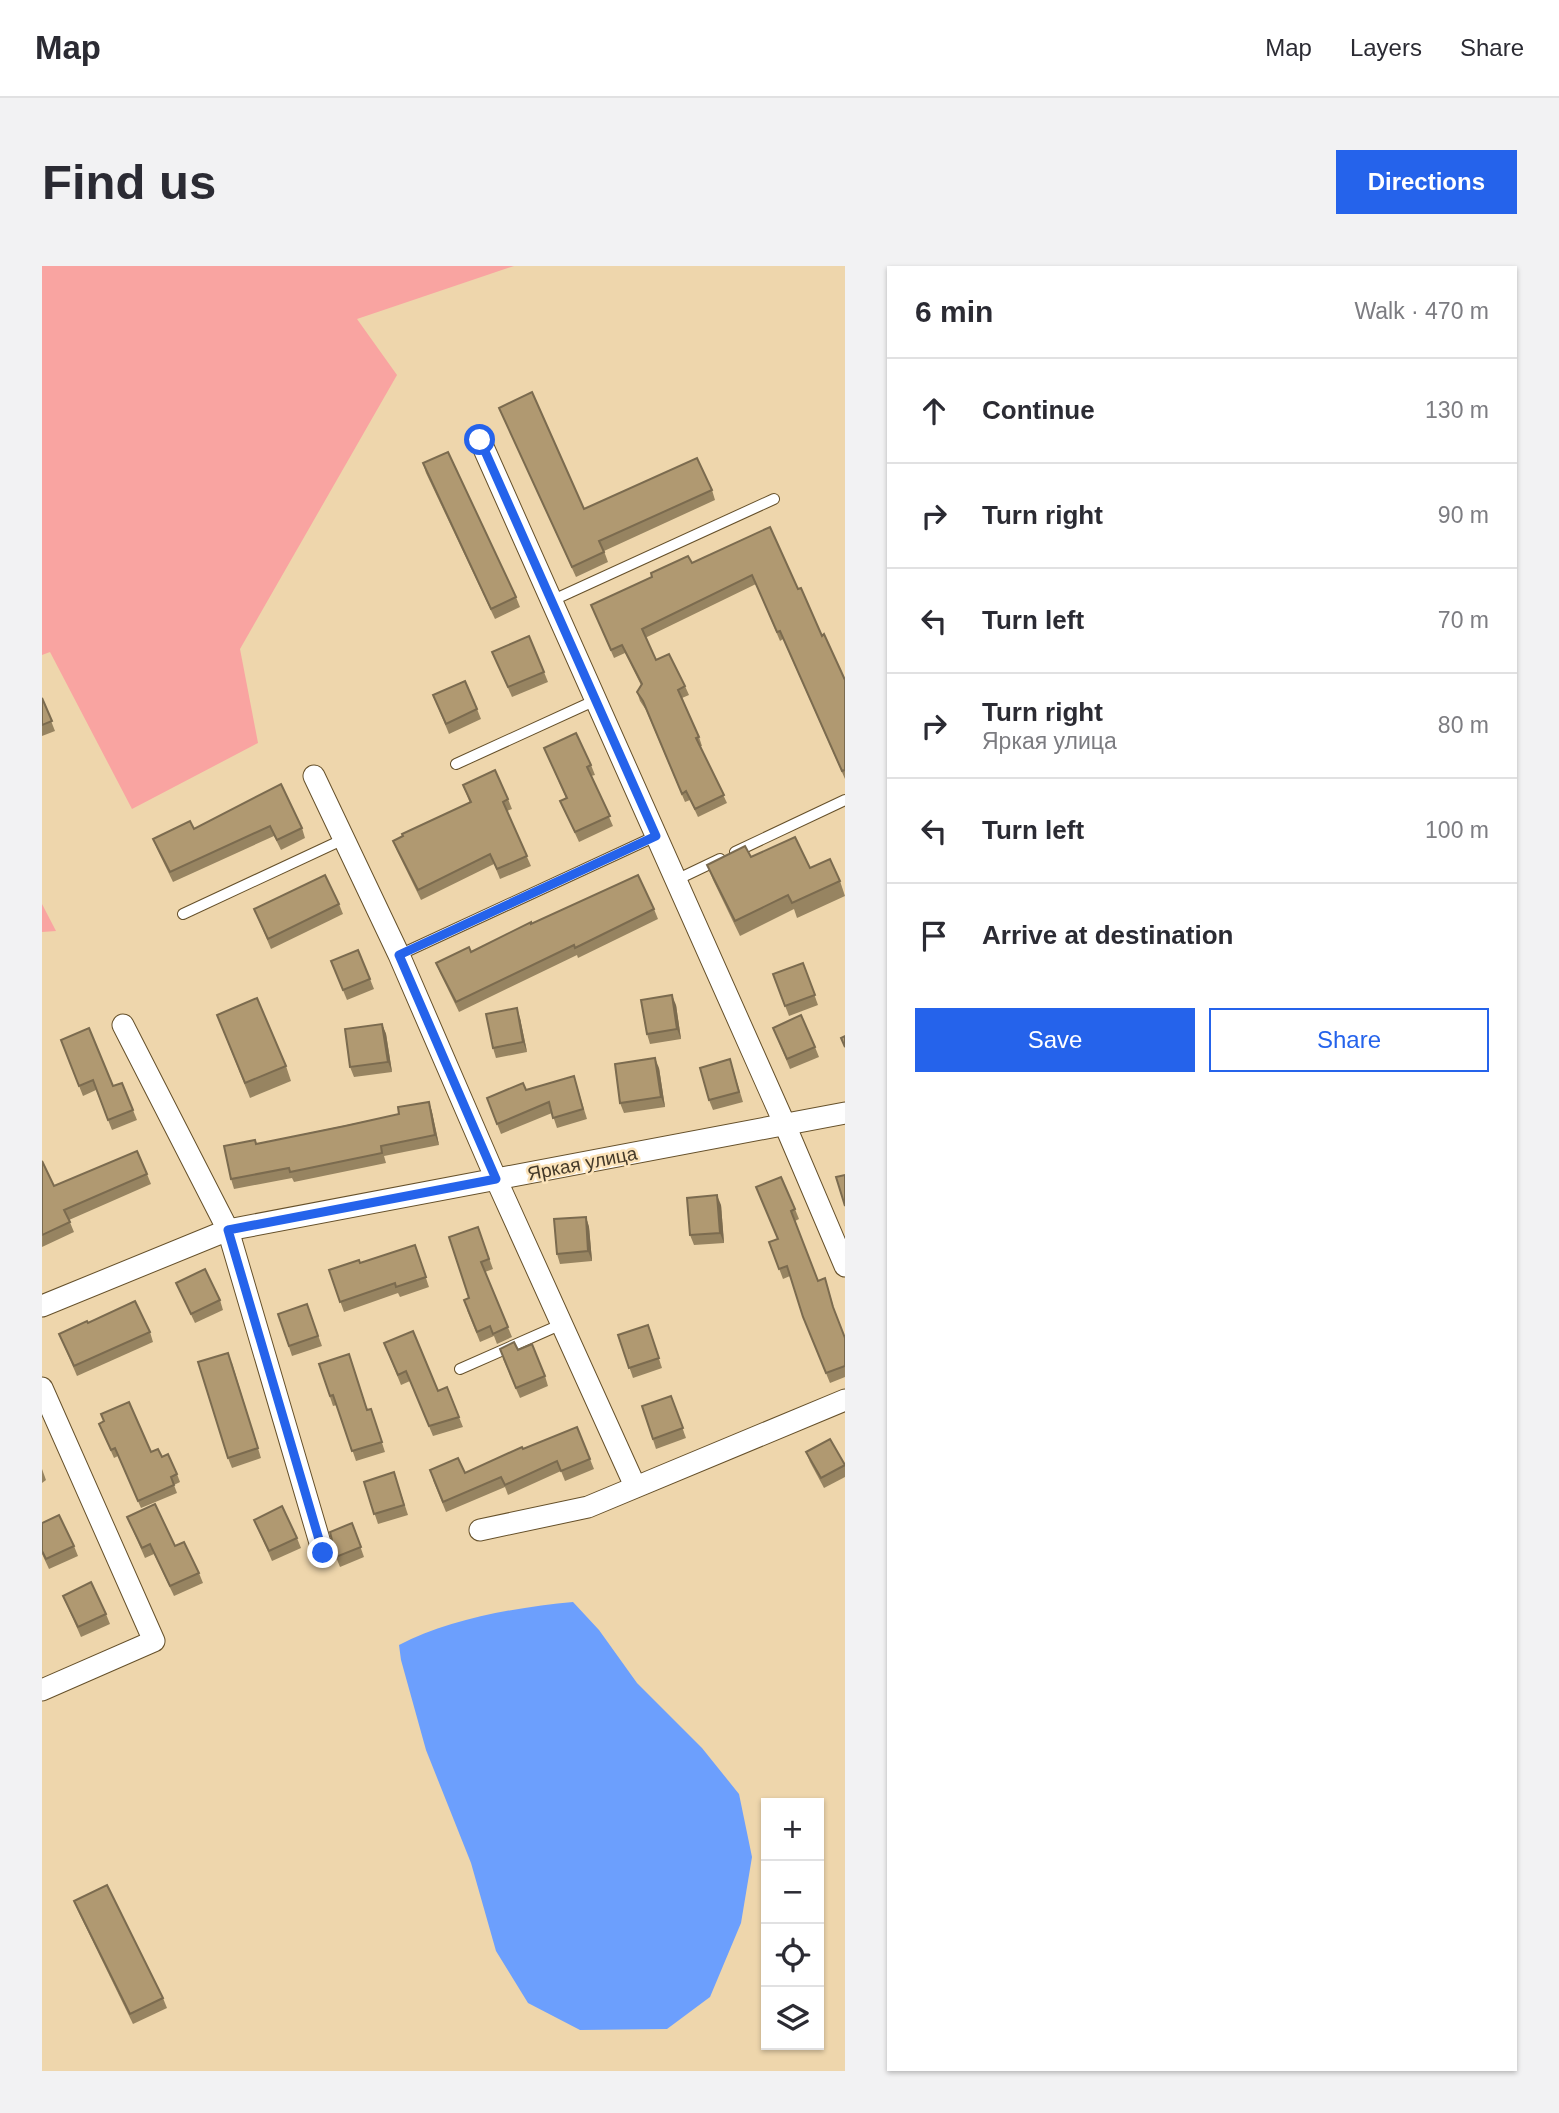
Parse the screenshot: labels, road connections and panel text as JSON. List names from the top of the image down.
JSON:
{
  "streets": {
    "street": ["Яркая улица"]
  },
  "page": {
    "header": "Map",
    "nav": ["Map", "Layers", "Share"],
    "buttons": [
      "Directions",
      ["Save", "Share"]
    ],
    "title": "Find us",
    "heading": ["6 min", "Walk · 470 m"],
    "list": [
      ["Continue", "130 m"],
      ["Turn right", "90 m"],
      ["Turn left", "70 m"],
      ["Turn right", "Яркая улица", "80 m"],
      ["Turn left", "100 m"],
      "Arrive at destination"
    ],
    "map_buttons": ["+", "−"]
  }
}
